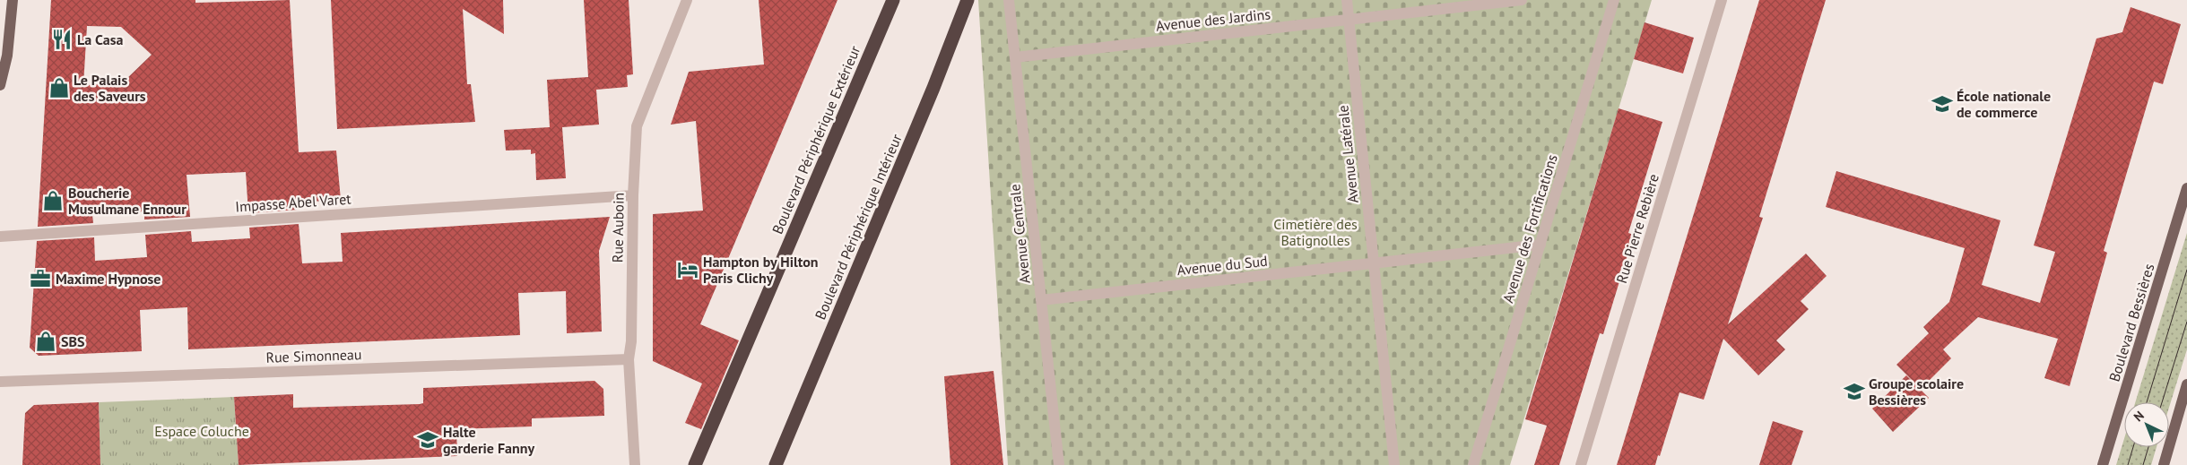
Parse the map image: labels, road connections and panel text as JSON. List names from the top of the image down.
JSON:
{
  "streets": {
    "highway": ["Boulevard Périphérique Extérieur", "Boulevard Périphérique Intérieur"],
    "main road": ["Boulevard Bessières"],
    "street": [
      "Avenue des Jardins",
      "Avenue Latérale",
      "Impasse Abel Varet",
      "Rue Auboin",
      "Avenue des Fortifications",
      "Rue Pierre Rebière",
      "Avenue Centrale",
      "Avenue du Sud",
      "Rue Simonneau"
    ]
  },
  "crossings": [
    ["Avenue des Jardins", "Avenue Latérale"],
    ["Avenue des Jardins", "Avenue Centrale"],
    ["Avenue Latérale", "Avenue du Sud"],
    ["Impasse Abel Varet", "Rue Auboin"],
    ["Rue Auboin", "Rue Simonneau"],
    ["Avenue des Fortifications", "Avenue du Sud"],
    ["Avenue Centrale", "Avenue du Sud"]
  ],
  "parks": ["Cimetière des Batignolles", "Espace Coluche"],
  "places": {
    "restaurant": ["La Casa"],
    "shop": ["Le Palais des Saveurs", "Boucherie Musulmane Ennour", "SBS"],
    "school or university": ["École nationale de commerce", "Groupe scolaire Bessières", "Halte garderie Fanny"],
    "hotel": ["Hampton by Hilton Paris Clichy"],
    "office": ["Maxime Hypnose"]
  },
  "north": "top left"
}
